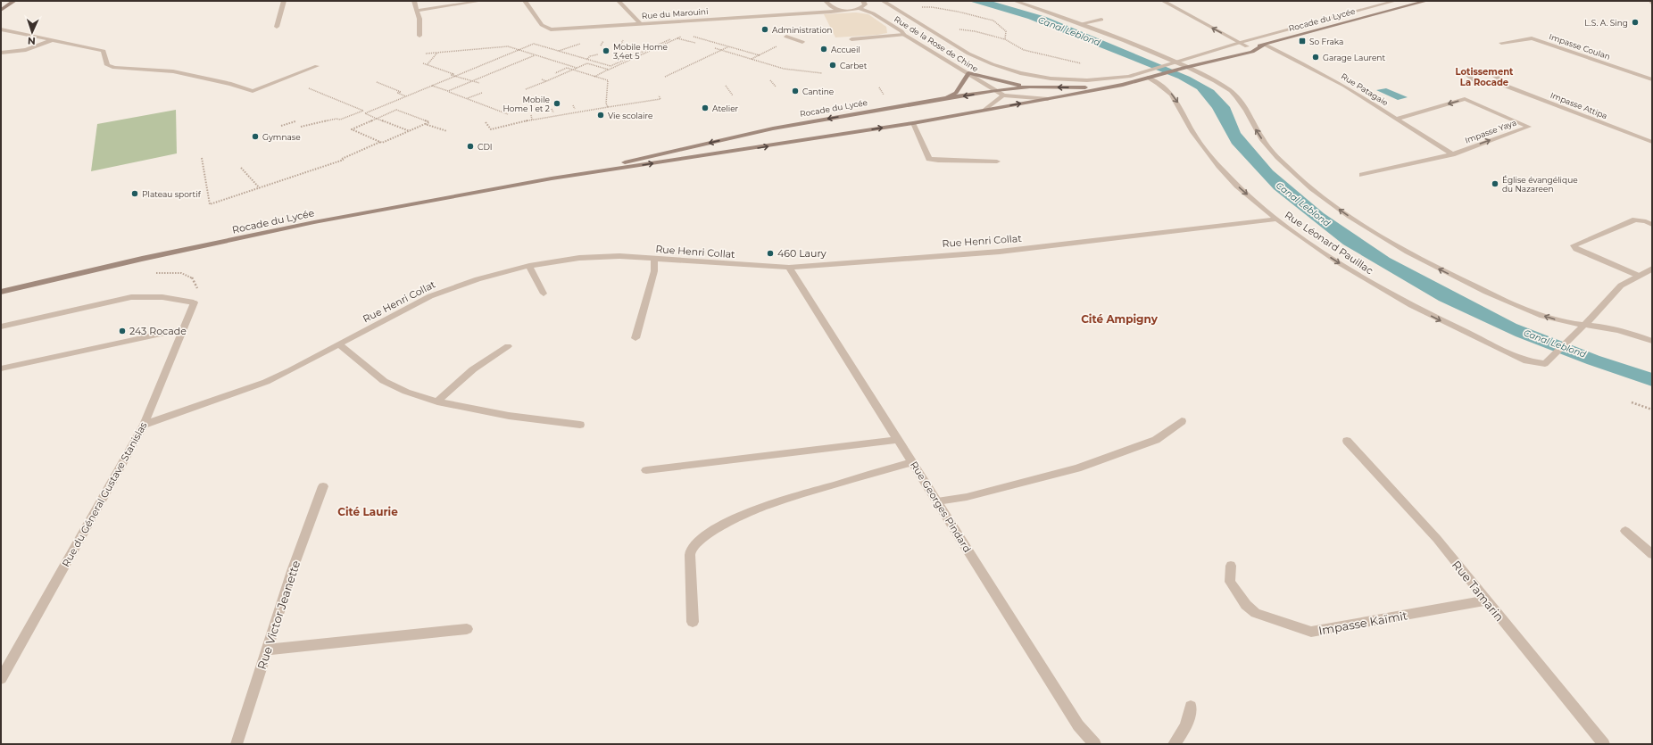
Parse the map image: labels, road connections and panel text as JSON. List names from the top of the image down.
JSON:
{
  "streets": {
    "main road": ["Rocade du Lycée"],
    "street": [
      "Rue du Marouini",
      "Rue de la Rose de Chine",
      "Impasse Coulan",
      "Rue Patagaie",
      "Impasse Attipa",
      "Impasse Yaya",
      "Rue Henri Collat",
      "Rue Léonard Pauillac",
      "Rue du Géneral Gustave Stanislas",
      "Rue Georges Pindard",
      "Rue Tamarin",
      "Rue Victor Jeanette",
      "Impasse Kaïmit"
    ]
  },
  "crossings": [
    ["Rue du Marouini", "Rue de la Rose de Chine"],
    ["Rocade du Lycée", "Rue de la Rose de Chine"],
    ["Rocade du Lycée", "Rue Patagaie"],
    ["Rocade du Lycée", "Rue Léonard Pauillac"],
    ["Rue Patagaie", "Impasse Yaya"],
    ["Rue Henri Collat", "Rue Léonard Pauillac"],
    ["Rue Henri Collat", "Rue du Géneral Gustave Stanislas"],
    ["Rue Henri Collat", "Rue Georges Pindard"],
    ["Rue Tamarin", "Impasse Kaïmit"]
  ],
  "districts": ["Lotissement La Rocade", "Cité Ampigny", "Cité Laurie"],
  "water": ["Canal Leblond"],
  "places": {
    "other": [
      "L.S. A. Sing",
      "Administration",
      "Accueil",
      "Mobile Home 3,4et 5",
      "Garage Laurent",
      "Carbet",
      "Cantine",
      "Mobile Home 1 et 2",
      "Atelier",
      "Vie scolaire",
      "Gymnase",
      "CDI",
      "Église évangélique du Nazareen",
      "Plateau sportif",
      "460 Laury",
      "243 Rocade"
    ],
    "transit": ["So Fraka"]
  },
  "north": "bottom"
}
